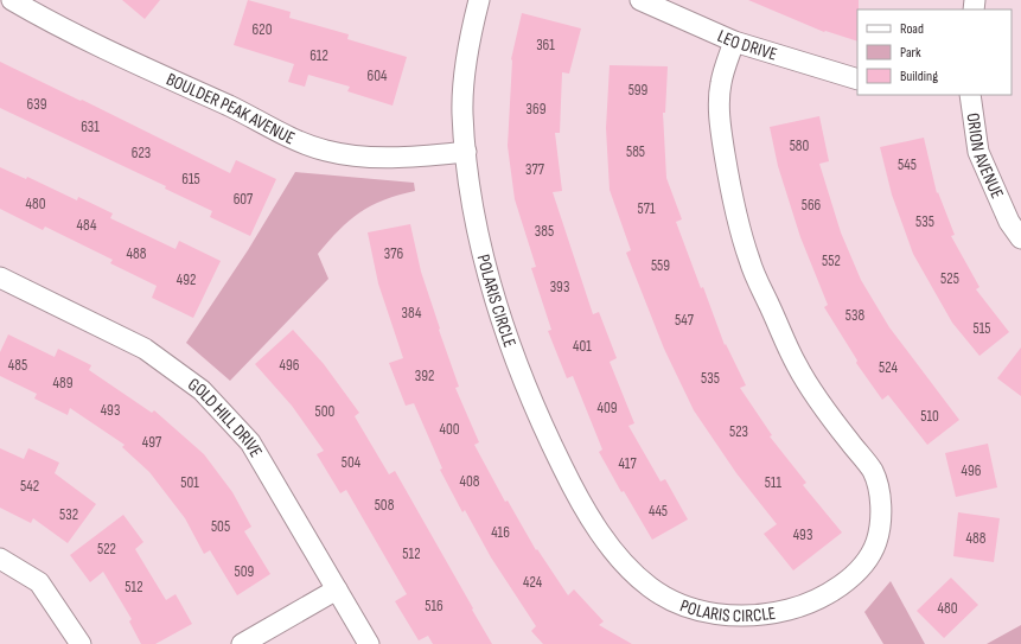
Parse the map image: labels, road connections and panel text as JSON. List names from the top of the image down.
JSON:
{
  "streets": {
    "street": [
      "LEO DRIVE",
      "BOULDER PEAK AVENUE",
      "ORION AVENUE",
      "POLARIS CIRCLE",
      "GOLD HILL DRIVE"
    ]
  },
  "crossings": [
    ["LEO DRIVE", "POLARIS CIRCLE"],
    ["BOULDER PEAK AVENUE", "POLARIS CIRCLE"]
  ],
  "house_numbers": [
    "620",
    "361",
    "612",
    "604",
    "599",
    "639",
    "369",
    "631",
    "580",
    "585",
    "623",
    "545",
    "377",
    "615",
    "607",
    "480",
    "566",
    "571",
    "535",
    "484",
    "385",
    "488",
    "376",
    "552",
    "559",
    "525",
    "492",
    "393",
    "384",
    "538",
    "547",
    "515",
    "401",
    "485",
    "496",
    "524",
    "392",
    "535",
    "489",
    "409",
    "493",
    "500",
    "510",
    "400",
    "523",
    "497",
    "504",
    "417",
    "496",
    "408",
    "501",
    "511",
    "542",
    "508",
    "445",
    "532",
    "505",
    "416",
    "493",
    "488",
    "522",
    "512",
    "509",
    "424",
    "512",
    "516",
    "480"
  ],
  "legend": ["Road", "Park", "Building"]
}
